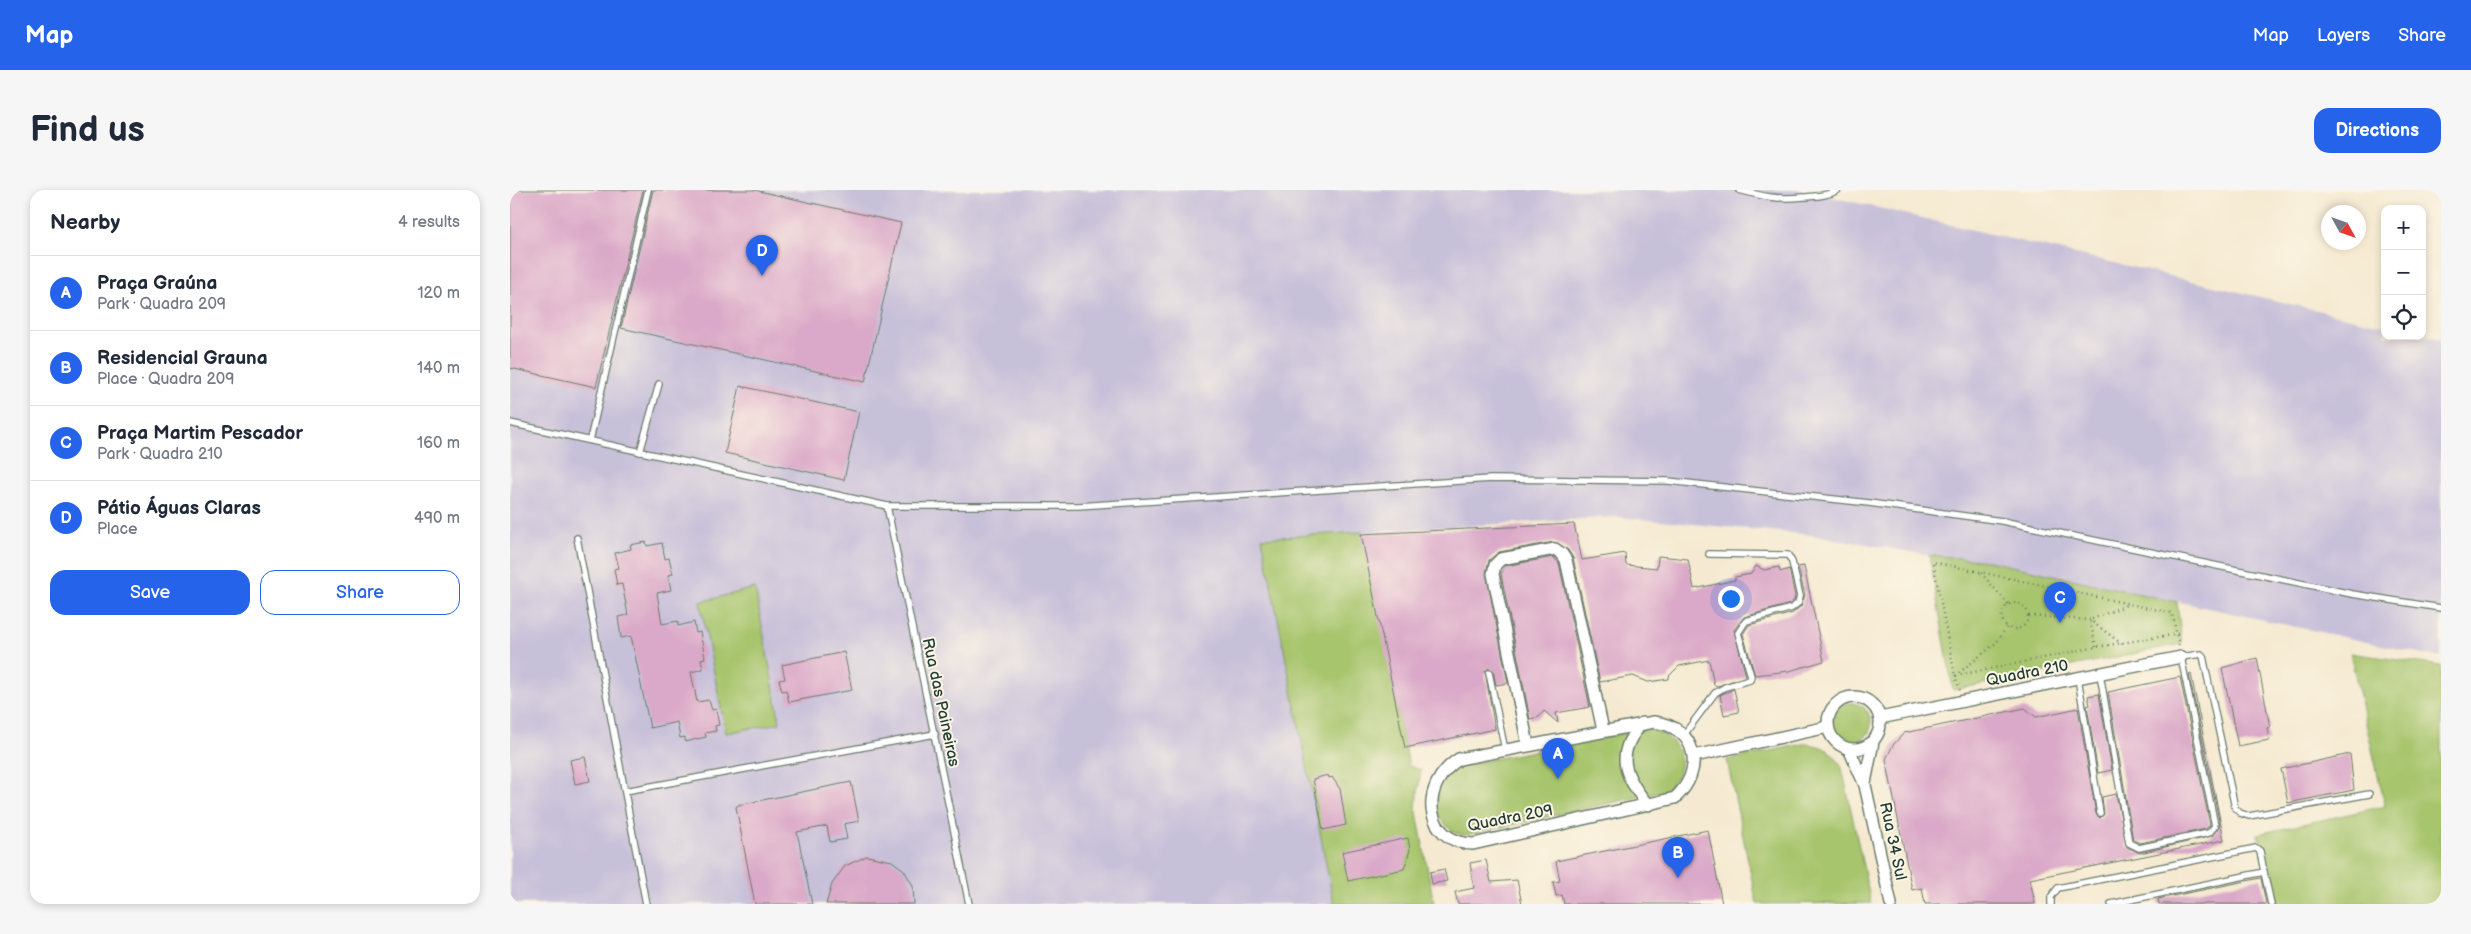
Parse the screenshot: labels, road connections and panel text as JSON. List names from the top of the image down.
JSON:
{
  "streets": {
    "street": ["Quadra 210", "Quadra 209", "Rua 34 Sul"],
    "lane": ["Rua das Paineiras"]
  },
  "crossings": [
    ["Quadra 210", "Rua 34 Sul"]
  ],
  "north": "bottom right",
  "page": {
    "header": "Map",
    "nav": ["Map", "Layers", "Share"],
    "buttons": [
      "Directions",
      ["Save", "Share"]
    ],
    "title": "Find us",
    "heading": ["Nearby", "4 results"],
    "map_buttons": ["+", "−"],
    "pins": [
      "D",
      "C",
      "A",
      "B"
    ],
    "list": [
      {
        "mark": "A",
        "name": "Praça Graúna",
        "note": "Park · Quadra 209",
        "value": "120 m"
      },
      {
        "mark": "B",
        "name": "Residencial Grauna",
        "note": "Place · Quadra 209",
        "value": "140 m"
      },
      {
        "mark": "C",
        "name": "Praça Martim Pescador",
        "note": "Park · Quadra 210",
        "value": "160 m"
      },
      {
        "mark": "D",
        "name": "Pátio Águas Claras",
        "note": "Place",
        "value": "490 m"
      }
    ]
  }
}
